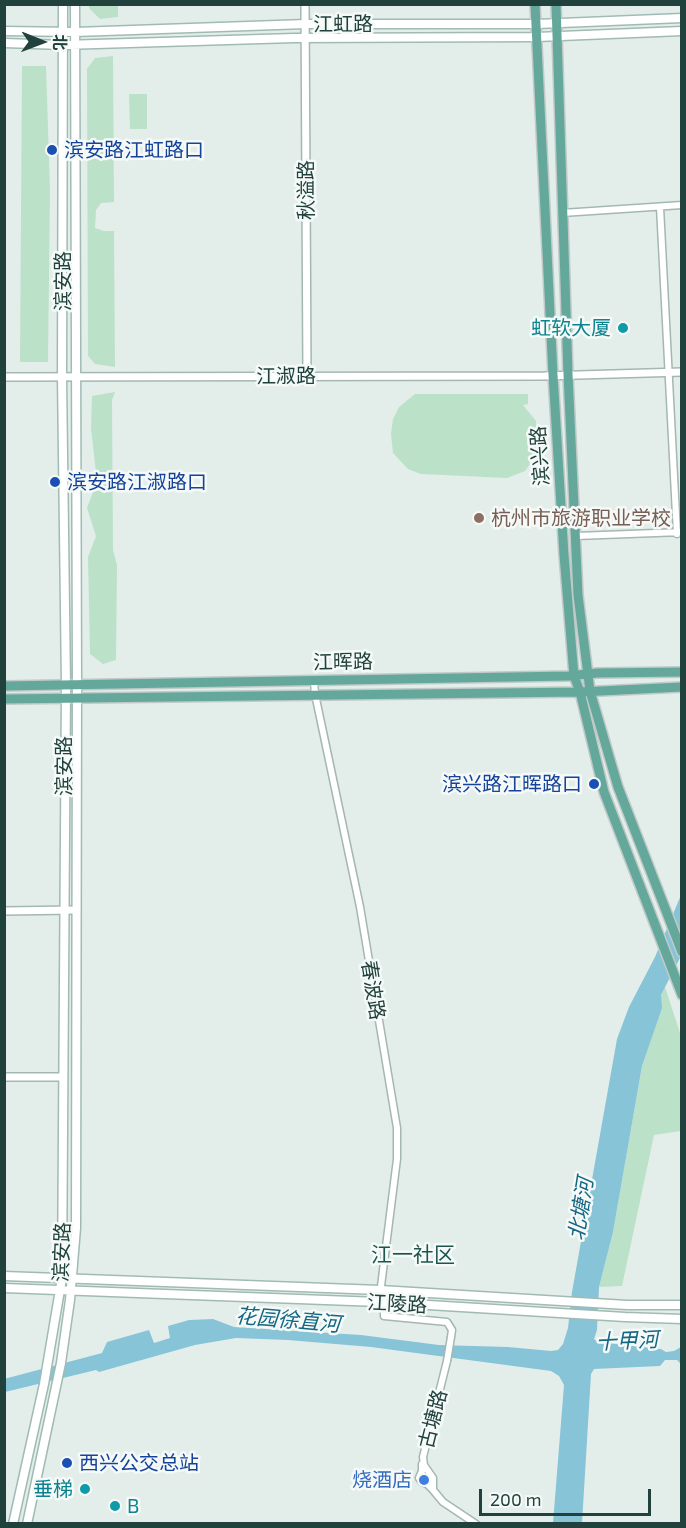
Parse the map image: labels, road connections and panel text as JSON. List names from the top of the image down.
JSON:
{
  "streets": {
    "main road": [
      "江虹路",
      "滨安路",
      "滨兴路",
      "江晖路",
      "江陵路"
    ],
    "street": [
      "秋溢路",
      "江淑路",
      "春波路",
      "古塘路"
    ]
  },
  "crossings": [
    ["江虹路", "秋溢路"],
    ["江虹路", "滨安路"],
    ["江虹路", "滨兴路"],
    ["秋溢路", "江淑路"],
    ["滨安路", "江淑路"],
    ["滨安路", "江晖路"],
    ["滨安路", "江陵路"],
    ["江淑路", "滨兴路"],
    ["滨兴路", "江晖路"],
    ["江晖路", "春波路"],
    ["春波路", "江陵路"],
    ["春波路", "古塘路"],
    ["江陵路", "古塘路"]
  ],
  "districts": ["江一社区"],
  "water": ["北塘河", "花园徐直河", "十甲河"],
  "places": [
    "滨安路江虹路口",
    "虹软大厦",
    "滨安路江淑路口",
    "杭州市旅游职业学校",
    "滨兴路江晖路口",
    "西兴公交总站",
    "烧酒店",
    "垂梯",
    "B"
  ],
  "scale_bar": "200 m",
  "north": "right"
}
